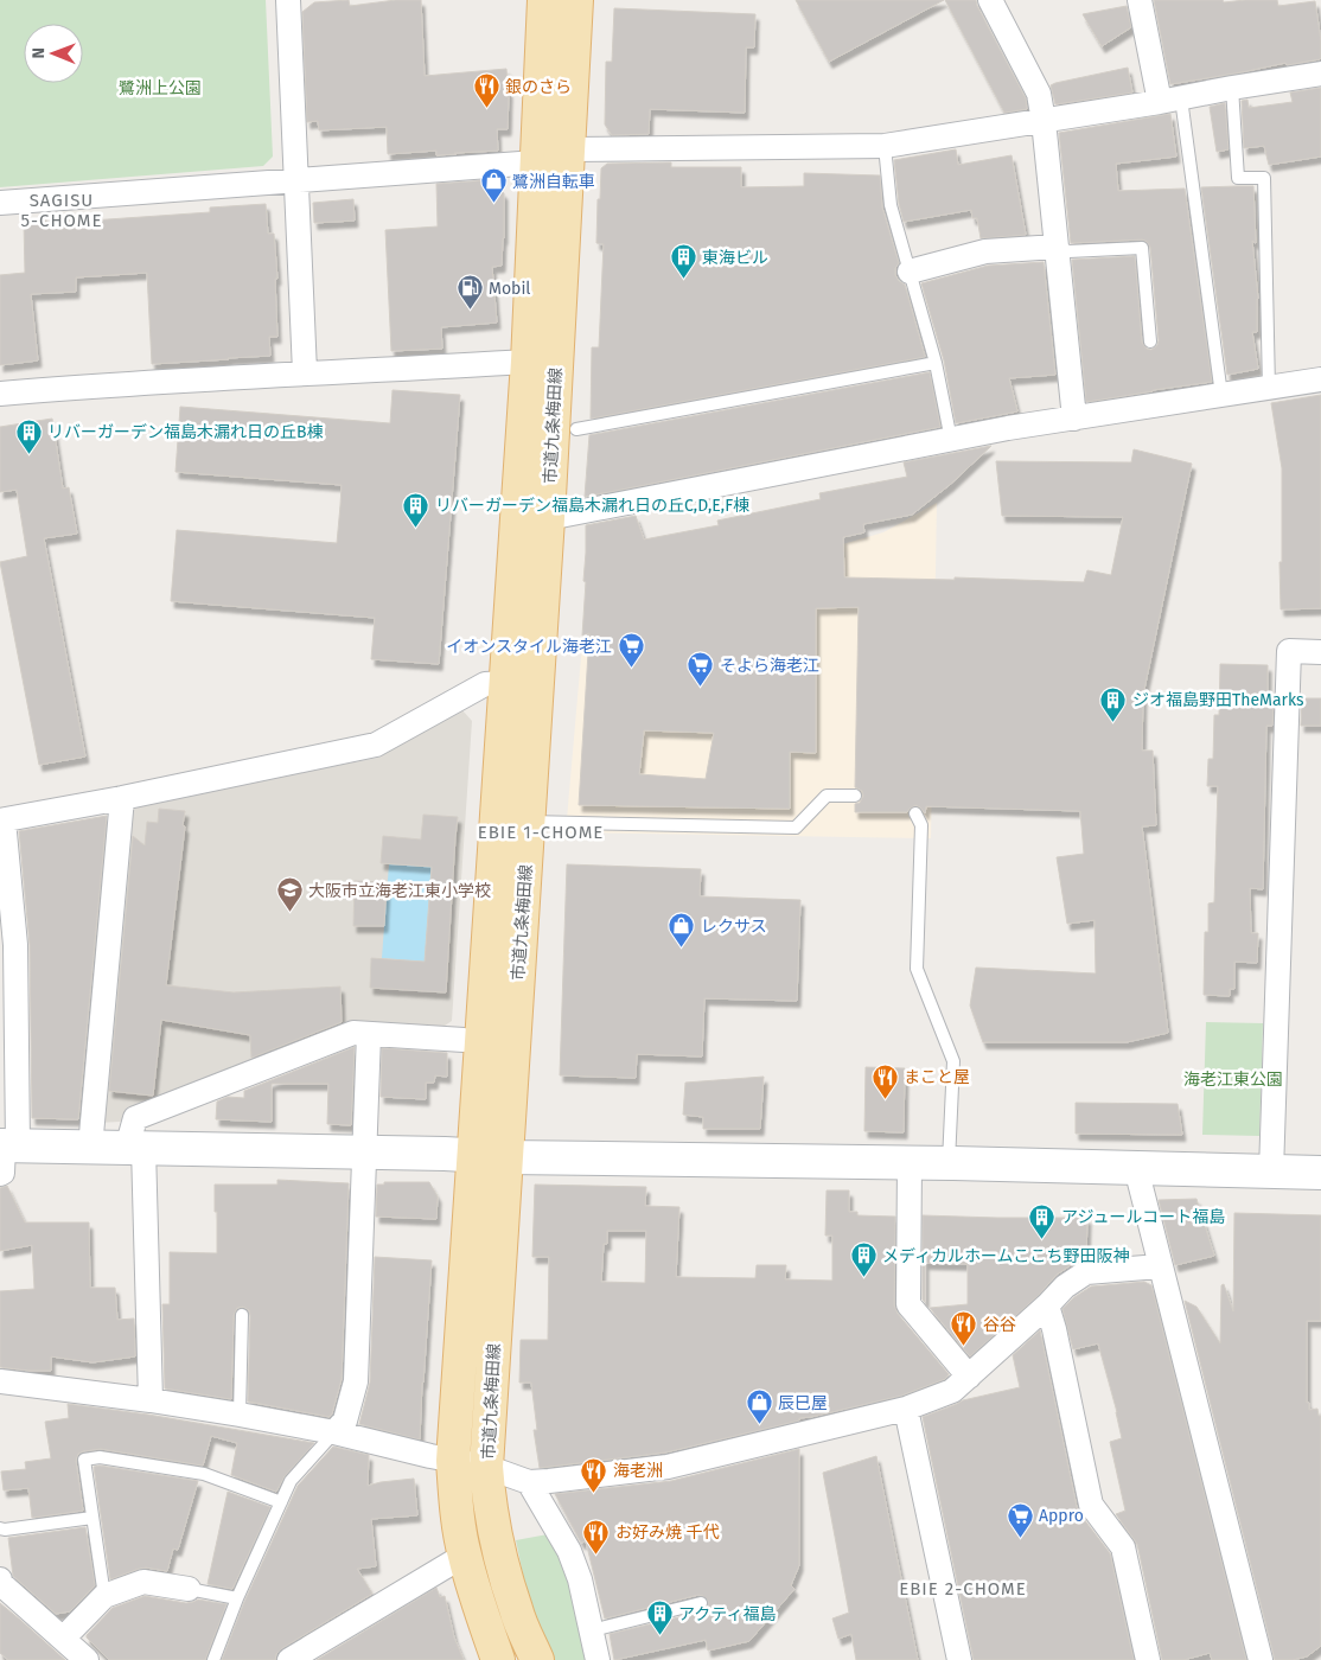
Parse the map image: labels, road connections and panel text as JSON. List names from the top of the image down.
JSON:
{
  "streets": {
    "main road": ["市道九条梅田線"]
  },
  "districts": ["SAGISU 5-CHOME", "EBIE 1-CHOME", "EBIE 2-CHOME"],
  "parks": ["鷺洲上公園", "海老江東公園"],
  "places": {
    "restaurant": [
      "銀のさら",
      "まこと屋",
      "谷谷",
      "海老洲",
      "お好み焼 千代"
    ],
    "shop": ["鷺洲自転車", "レクサス", "辰巳屋"],
    "building": [
      "東海ビル",
      "リバーガーデン福島木漏れ日の丘B棟",
      "リバーガーデン福島木漏れ日の丘C,D,E,F棟",
      "ジオ福島野田TheMarks",
      "アジュールコート福島",
      "メディカルホームここち野田阪神",
      "アクティ福島"
    ],
    "fuel station": ["Mobil"],
    "supermarket": ["イオンスタイル海老江", "そよら海老江", "Appro"],
    "school or university": ["大阪市立海老江東小学校"]
  },
  "north": "left"
}
